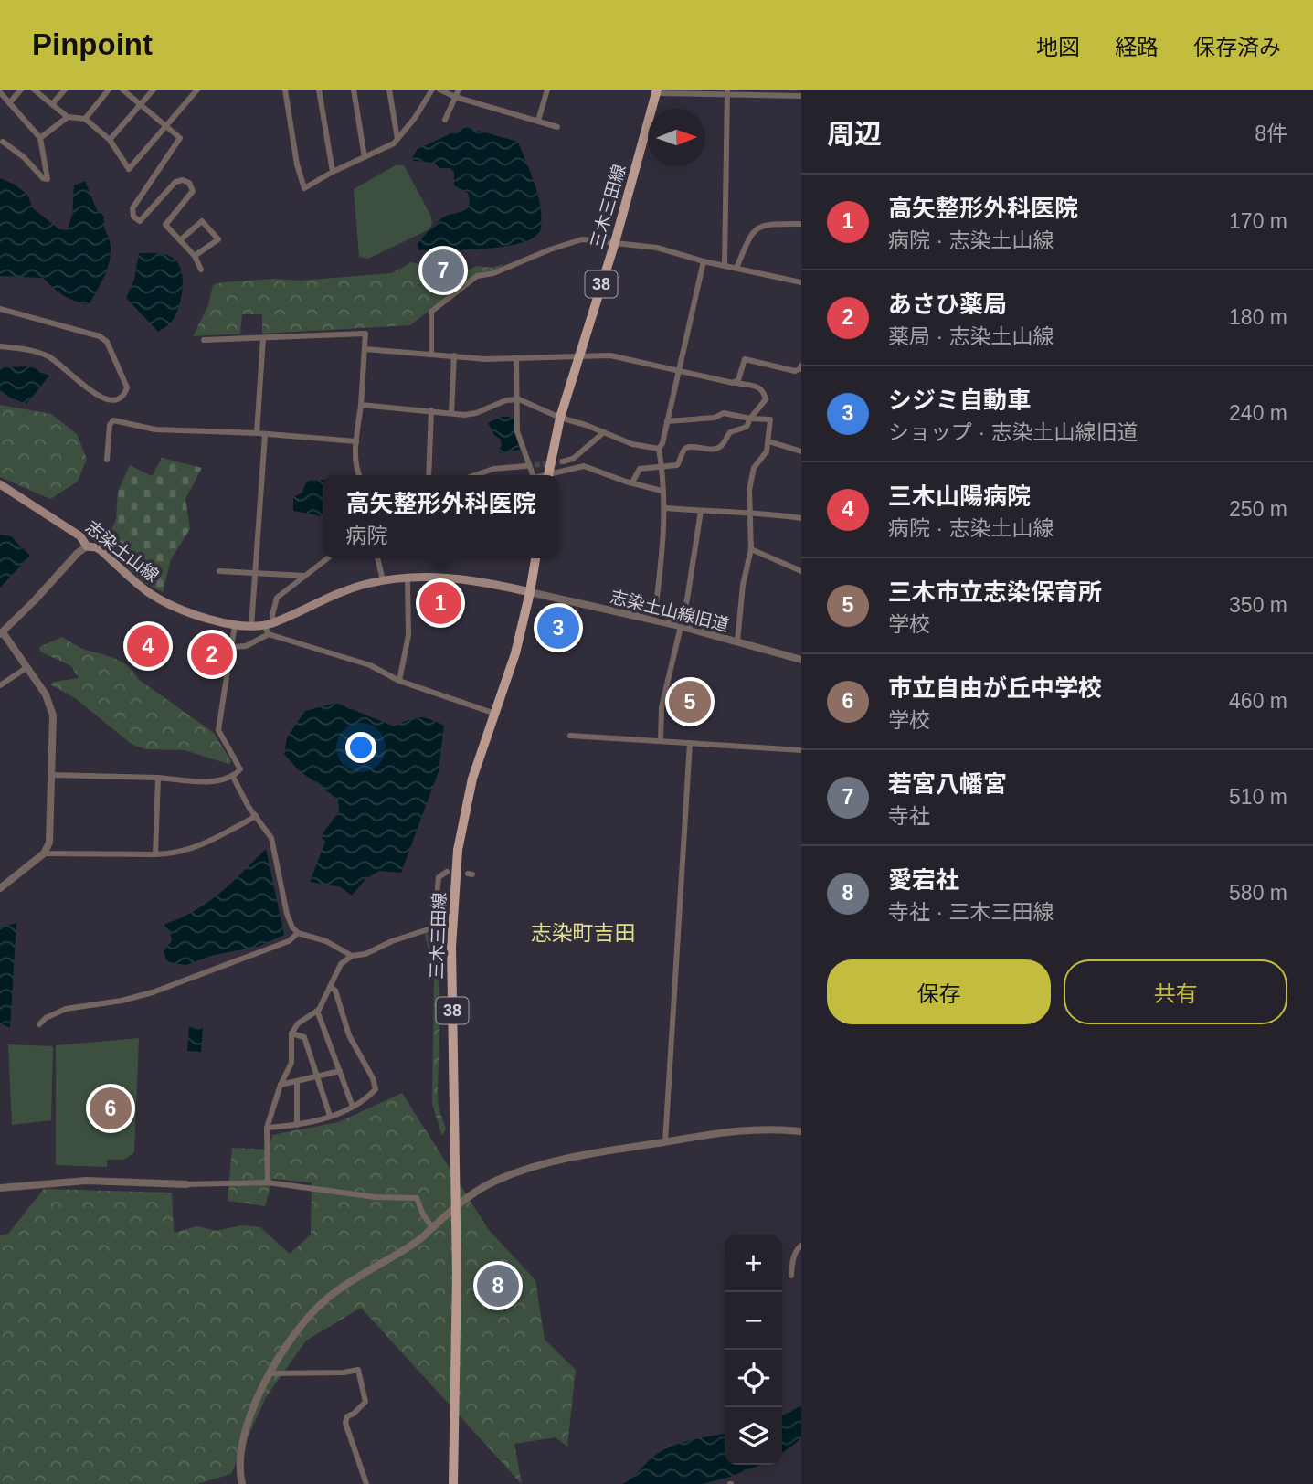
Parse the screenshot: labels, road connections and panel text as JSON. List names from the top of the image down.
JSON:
{
  "streets": {
    "main road": ["三木三田線", "38", "志染土山線"],
    "street": ["志染土山線旧道"]
  },
  "crossings": [
    ["三木三田線", "志染土山線"],
    ["三木三田線", "志染土山線旧道"],
    ["志染土山線", "志染土山線旧道"]
  ],
  "districts": ["志染町吉田"],
  "north": "right",
  "page": {
    "header": "Pinpoint",
    "nav": ["地図", "経路", "保存済み"],
    "heading": ["周辺", "8件"],
    "list": [
      {
        "mark": "1",
        "name": "高矢整形外科医院",
        "note": "病院 · 志染土山線",
        "value": "170 m"
      },
      {
        "mark": "2",
        "name": "あさひ薬局",
        "note": "薬局 · 志染土山線",
        "value": "180 m"
      },
      {
        "mark": "3",
        "name": "シジミ自動車",
        "note": "ショップ · 志染土山線旧道",
        "value": "240 m"
      },
      {
        "mark": "4",
        "name": "三木山陽病院",
        "note": "病院 · 志染土山線",
        "value": "250 m"
      },
      {
        "mark": "5",
        "name": "三木市立志染保育所",
        "note": "学校",
        "value": "350 m"
      },
      {
        "mark": "6",
        "name": "市立自由が丘中学校",
        "note": "学校",
        "value": "460 m"
      },
      {
        "mark": "7",
        "name": "若宮八幡宮",
        "note": "寺社",
        "value": "510 m"
      },
      {
        "mark": "8",
        "name": "愛宕社",
        "note": "寺社 · 三木三田線",
        "value": "580 m"
      }
    ],
    "pins": [
      "7",
      "1",
      "3",
      "4",
      "2",
      "5",
      "6",
      "8"
    ],
    "popup": ["高矢整形外科医院", "病院"],
    "buttons": ["保存", "共有"],
    "map_buttons": ["+", "−"]
  }
}
